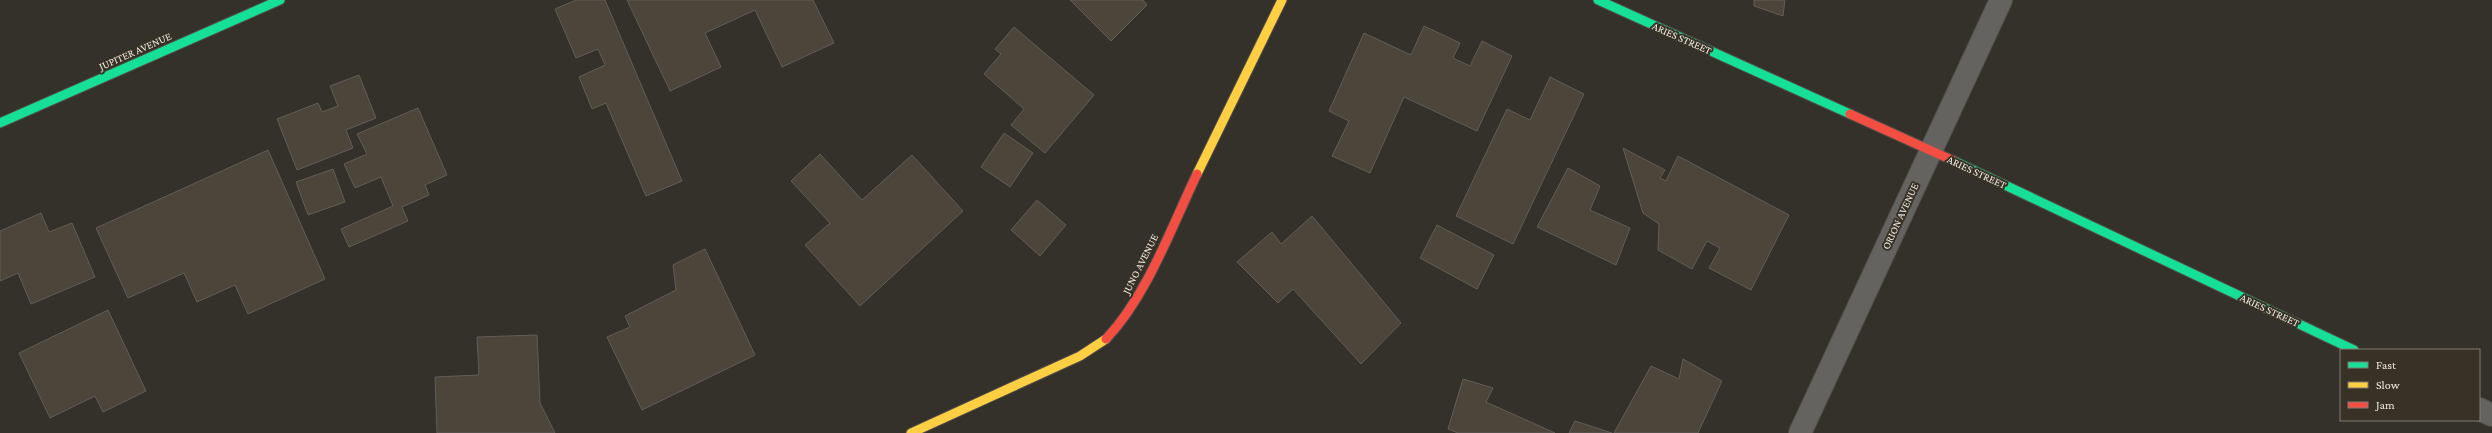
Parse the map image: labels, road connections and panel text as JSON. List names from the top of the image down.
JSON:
{
  "streets": {
    "street": [
      "ARIES STREET",
      "JUPITER AVENUE",
      "ORION AVENUE",
      "JUNO AVENUE"
    ]
  },
  "crossings": [
    ["ARIES STREET", "ORION AVENUE"]
  ],
  "legend": ["Fast", "Slow", "Jam"]
}
